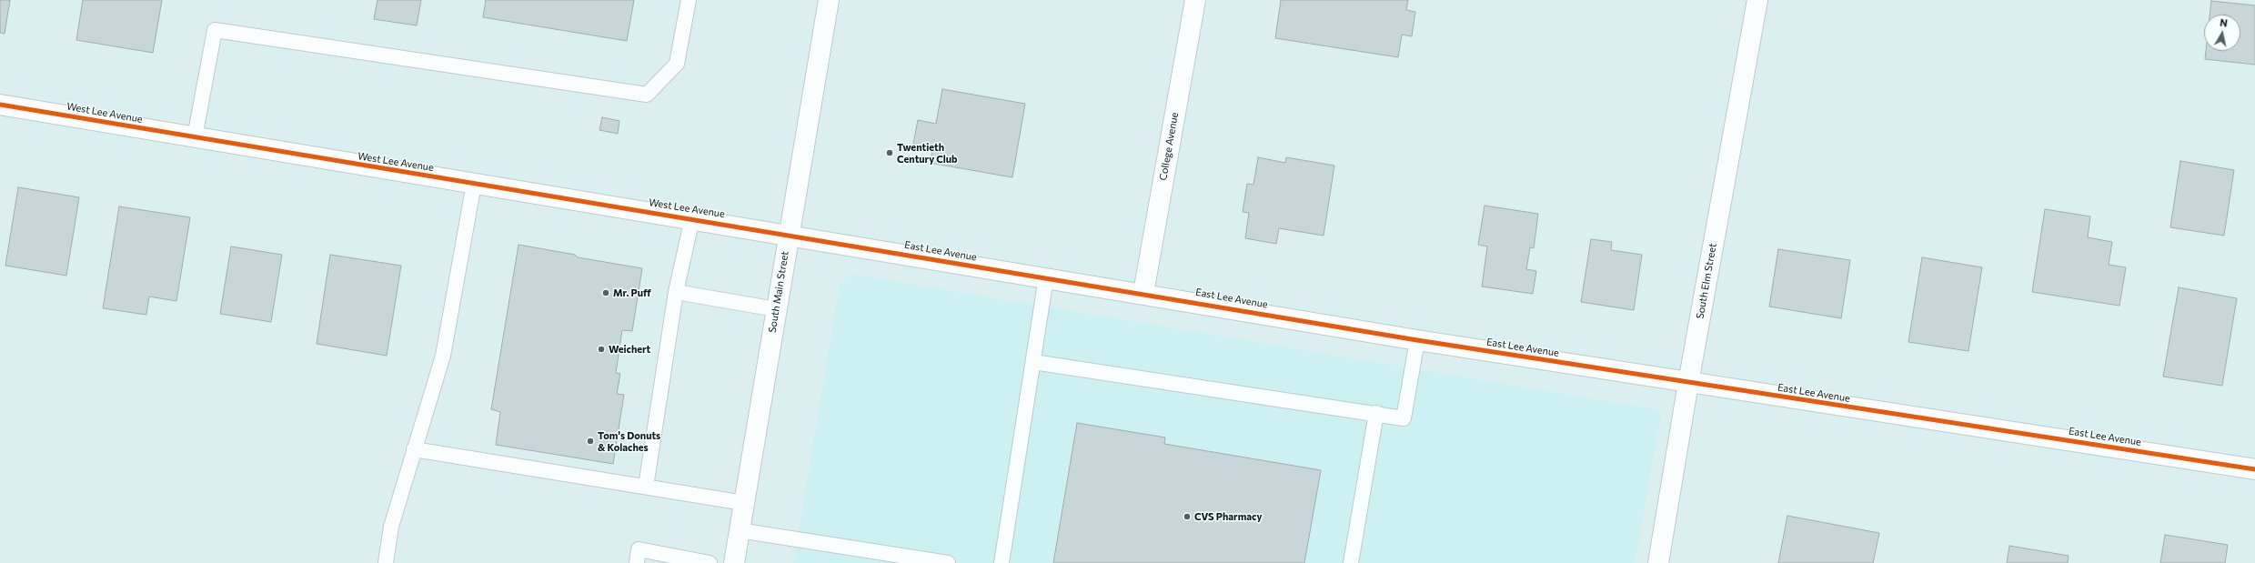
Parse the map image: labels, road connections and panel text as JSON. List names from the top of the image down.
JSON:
{
  "streets": {
    "street": [
      "West Lee Avenue",
      "College Avenue",
      "East Lee Avenue",
      "South Elm Street",
      "South Main Street"
    ]
  },
  "crossings": [
    ["West Lee Avenue", "East Lee Avenue"],
    ["West Lee Avenue", "South Main Street"],
    ["College Avenue", "East Lee Avenue"],
    ["East Lee Avenue", "South Elm Street"],
    ["East Lee Avenue", "South Main Street"]
  ],
  "places": [
    "Twentieth Century Club",
    "Mr. Puff",
    "Weichert",
    "Tom's Donuts & Kolaches",
    "CVS Pharmacy"
  ],
  "north": "top"
}
